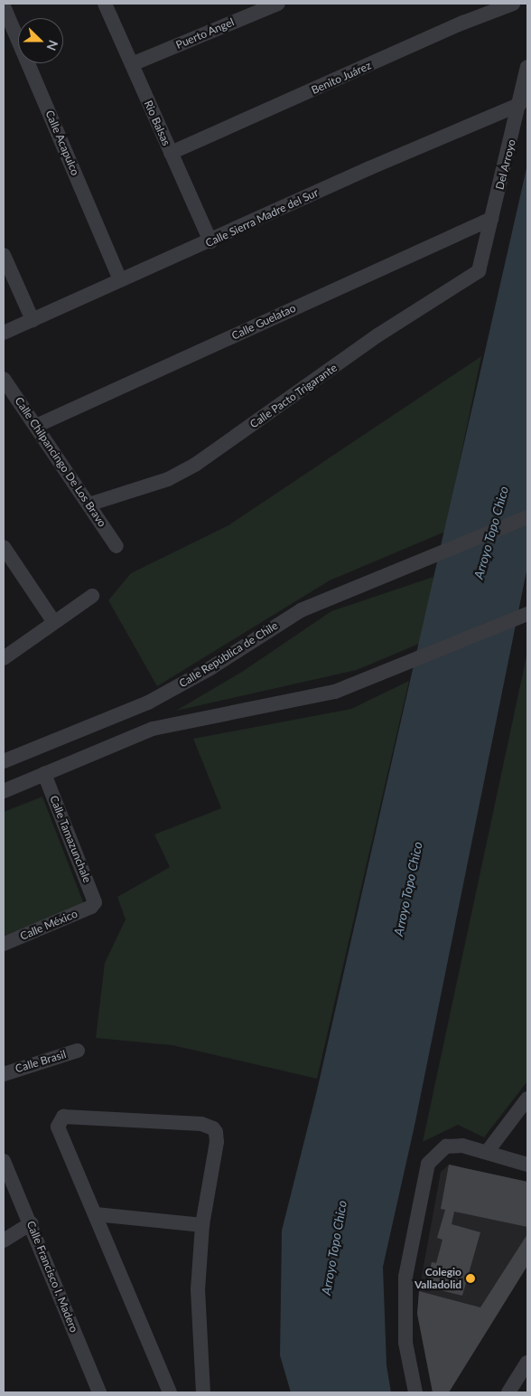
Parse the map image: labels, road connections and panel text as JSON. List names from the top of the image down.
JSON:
{
  "streets": {
    "street": [
      "Puerto Angel",
      "Benito Juárez",
      "Rio Balsas",
      "Calle Acapulco",
      "Del Arroyo",
      "Calle Sierra Madre del Sur",
      "Calle Guelatao",
      "Calle Pacto Trigarante",
      "Calle Chilpancingo De Los Bravo",
      "Calle República de Chile",
      "Calle Tamazunchale",
      "Calle México",
      "Calle Brasil",
      "Calle Francisco I. Madero"
    ]
  },
  "crossings": [
    ["Puerto Angel", "Rio Balsas"],
    ["Benito Juárez", "Rio Balsas"],
    ["Rio Balsas", "Calle Sierra Madre del Sur"],
    ["Calle Acapulco", "Calle Sierra Madre del Sur"],
    ["Del Arroyo", "Calle Sierra Madre del Sur"],
    ["Del Arroyo", "Calle Guelatao"],
    ["Del Arroyo", "Calle Pacto Trigarante"],
    ["Calle Guelatao", "Calle Chilpancingo De Los Bravo"],
    ["Calle Pacto Trigarante", "Calle Chilpancingo De Los Bravo"],
    ["Calle Tamazunchale", "Calle México"]
  ],
  "water": ["Arroyo Topo Chico"],
  "places": ["Colegio Valladolid"],
  "north": "right"
}
